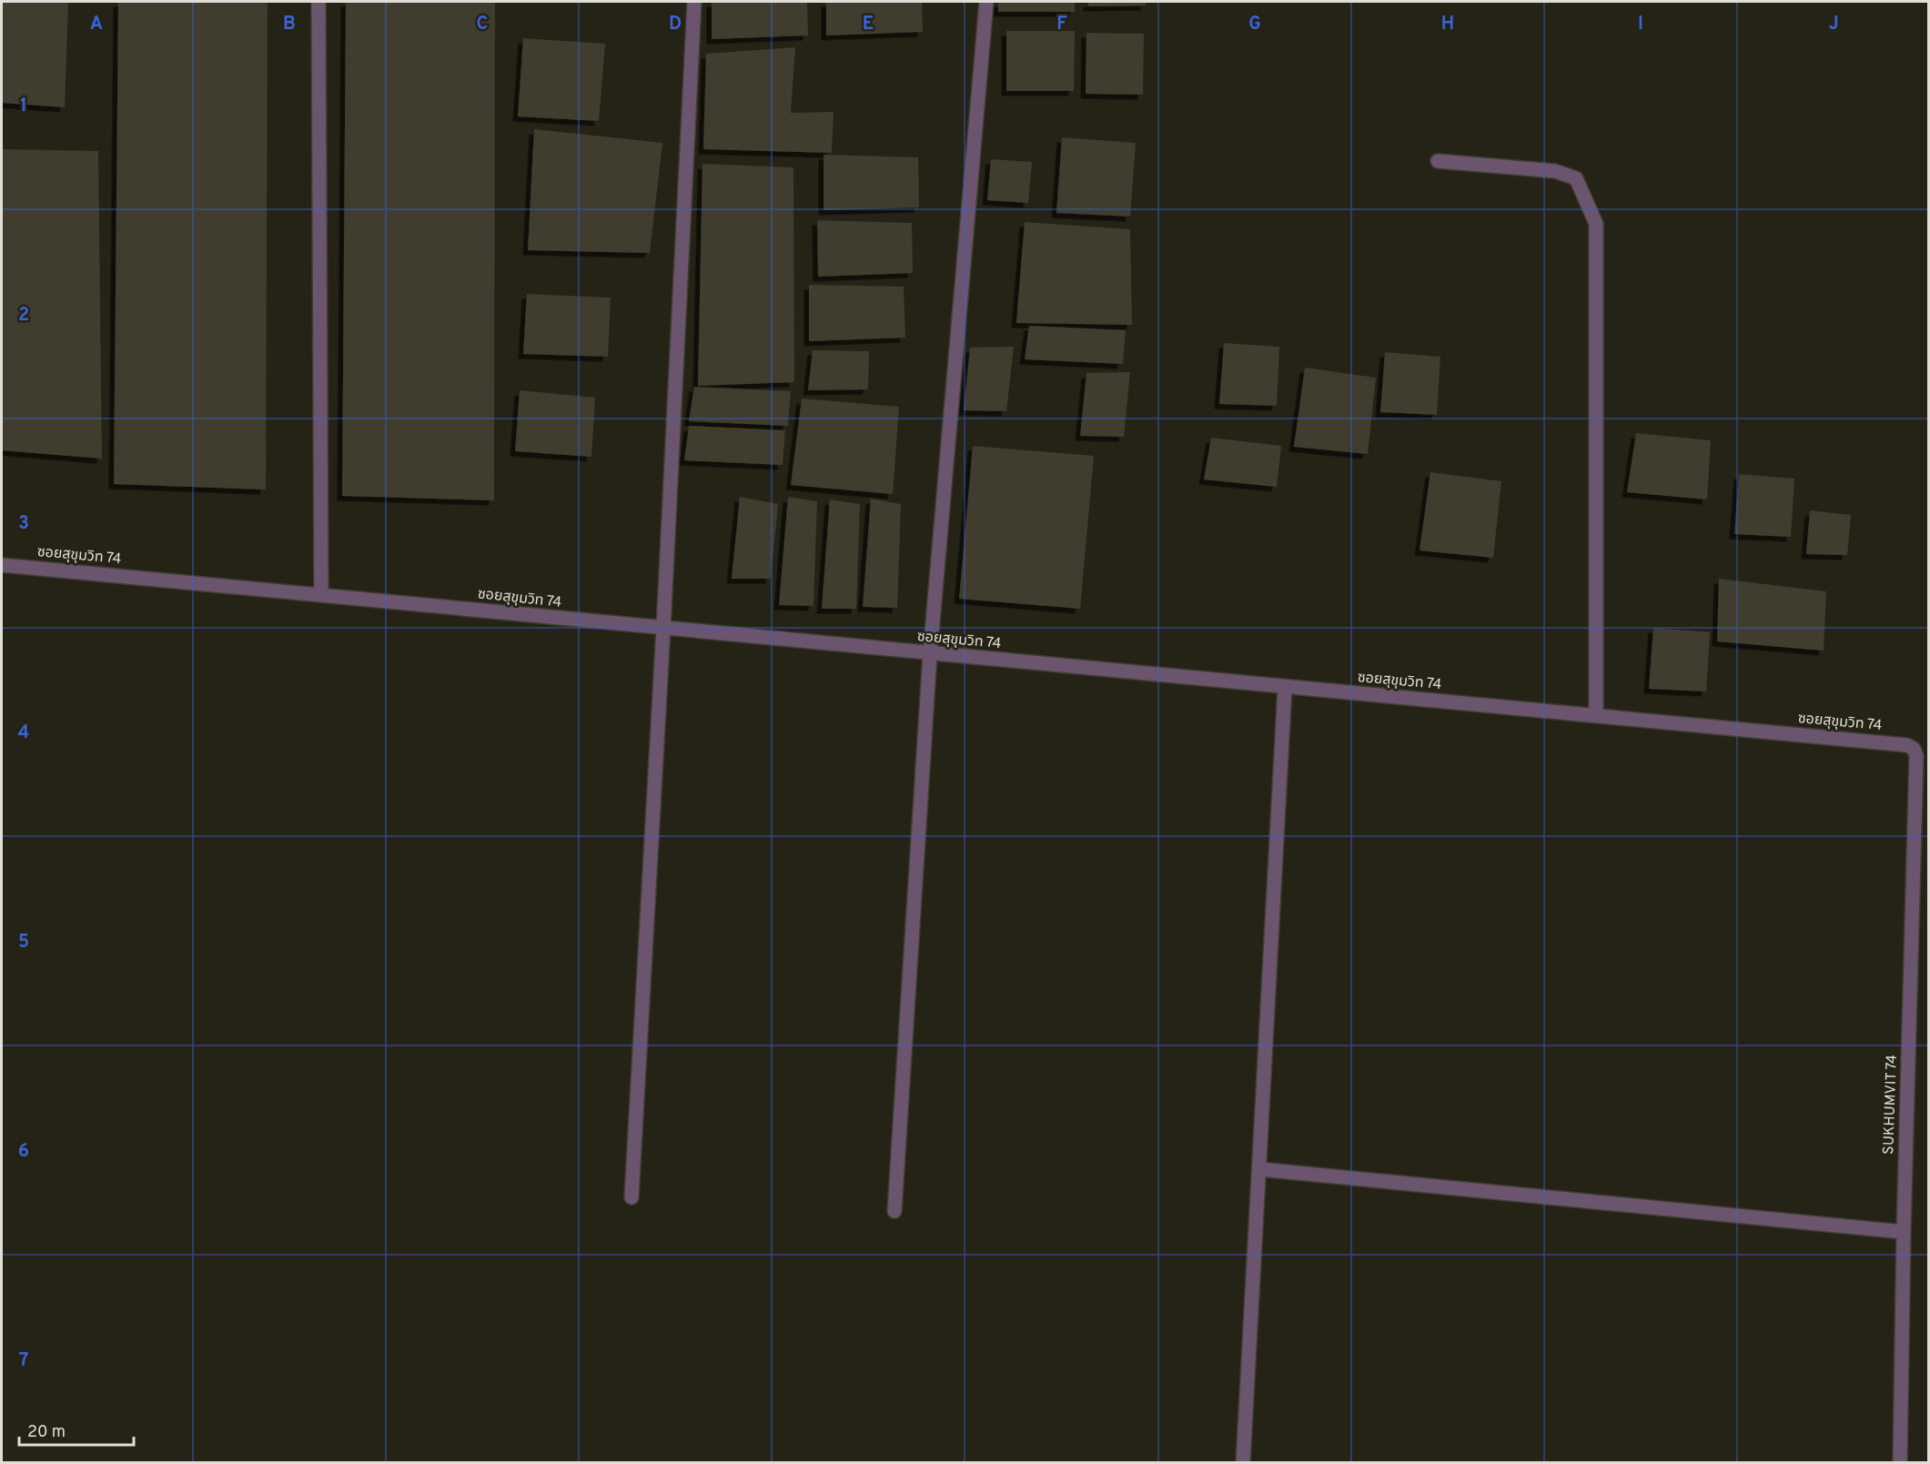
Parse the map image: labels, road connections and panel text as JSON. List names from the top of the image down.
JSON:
{
  "streets": {
    "street": ["ซอยสุขุมวิท 74", "SUKHUMVIT 74"]
  },
  "crossings": [
    ["ซอยสุขุมวิท 74", "SUKHUMVIT 74"]
  ],
  "scale_bar": "20 m",
  "grid": {
    "columns": [
      "A",
      "B",
      "C",
      "D",
      "E",
      "F",
      "G",
      "H",
      "I",
      "J"
    ],
    "rows": [
      "1",
      "2",
      "3",
      "4",
      "5",
      "6",
      "7"
    ]
  }
}
